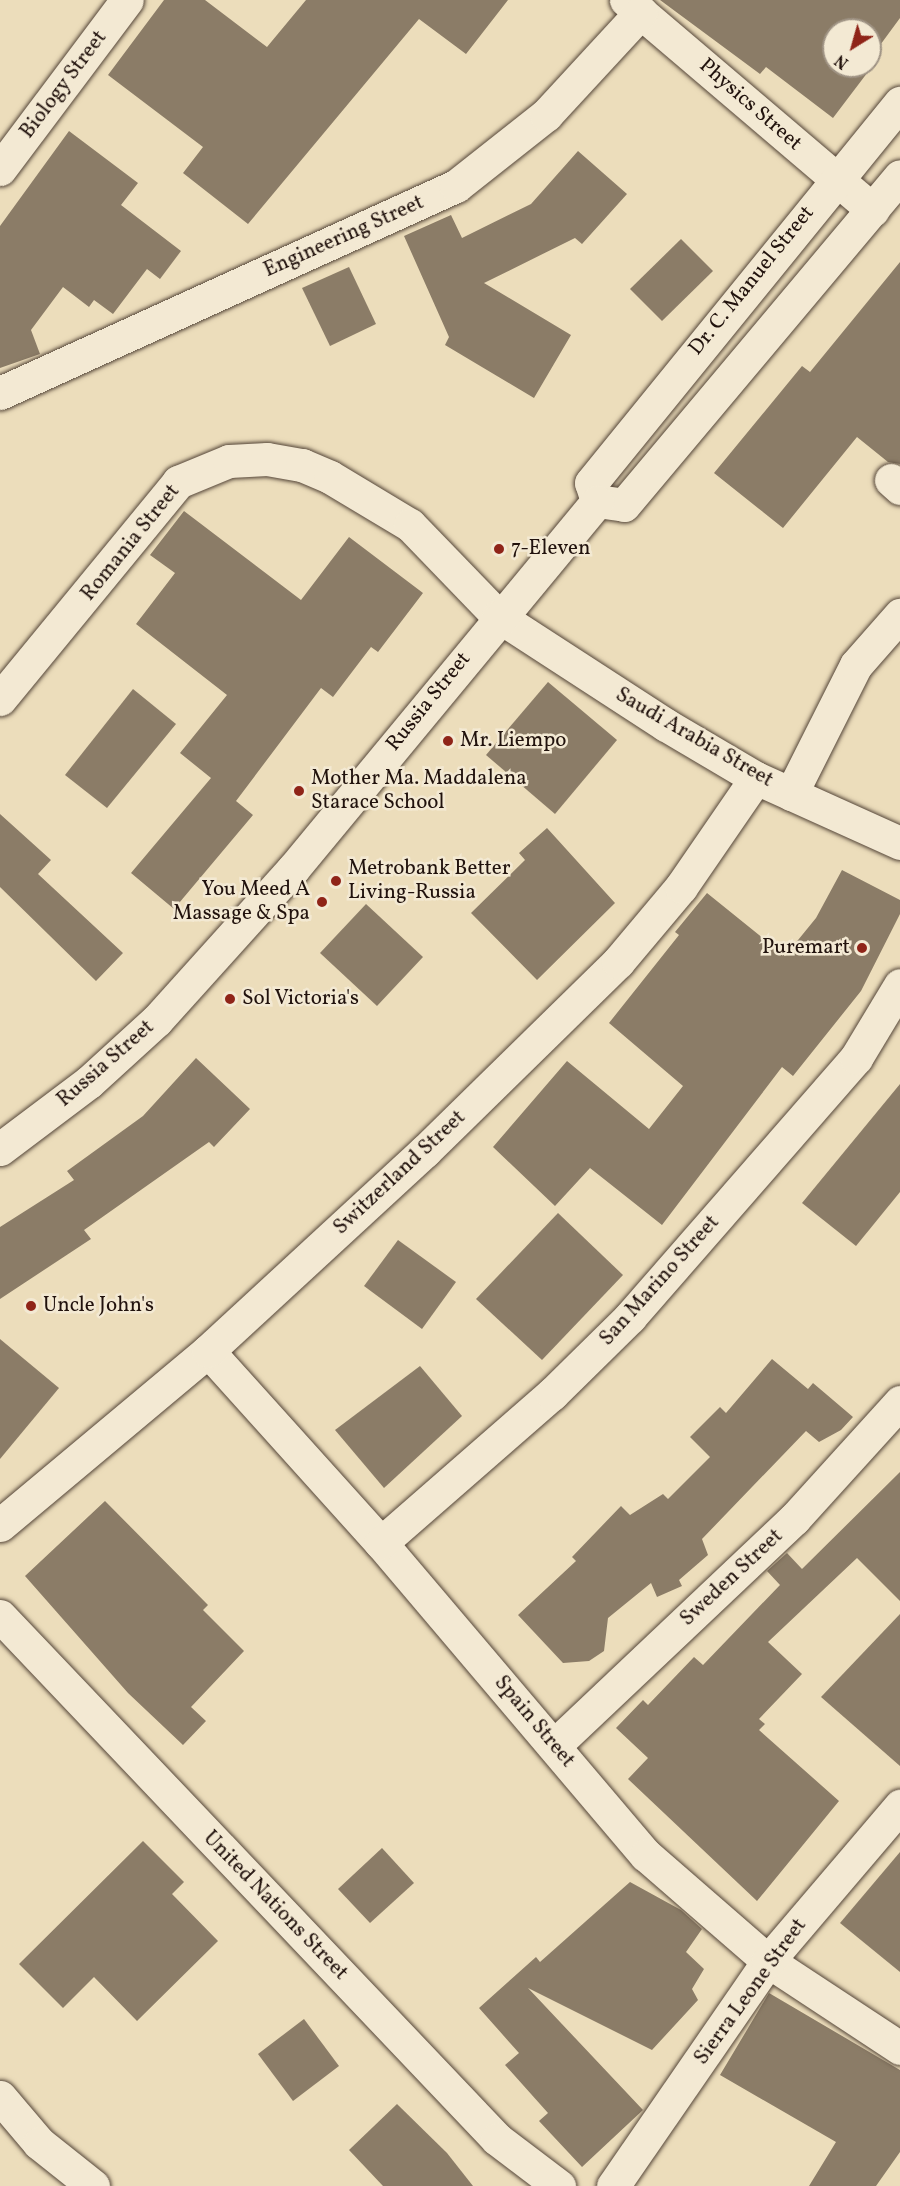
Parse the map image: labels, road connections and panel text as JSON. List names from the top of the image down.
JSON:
{
  "streets": {
    "street": [
      "Biology Street",
      "Physics Street",
      "Engineering Street",
      "Dr. C. Manuel Street",
      "Romania Street",
      "Russia Street",
      "Saudi Arabia Street",
      "Switzerland Street",
      "San Marino Street",
      "Sweden Street",
      "Spain Street",
      "United Nations Street",
      "Sierra Leone Street"
    ]
  },
  "crossings": [
    ["Physics Street", "Engineering Street"],
    ["Physics Street", "Dr. C. Manuel Street"],
    ["Dr. C. Manuel Street", "Russia Street"],
    ["Romania Street", "Russia Street"],
    ["Romania Street", "Saudi Arabia Street"],
    ["Russia Street", "Saudi Arabia Street"],
    ["Saudi Arabia Street", "Switzerland Street"],
    ["Switzerland Street", "Spain Street"],
    ["San Marino Street", "Spain Street"],
    ["Sweden Street", "Spain Street"],
    ["Spain Street", "Sierra Leone Street"]
  ],
  "places": [
    "7-Eleven",
    "Mr. Liempo",
    "Mother Ma. Maddalena Starace School",
    "Metrobank Better Living-Russia",
    "You Meed A Massage & Spa",
    "Puremart",
    "Sol Victoria's",
    "Uncle John's"
  ],
  "north": "bottom left"
}
